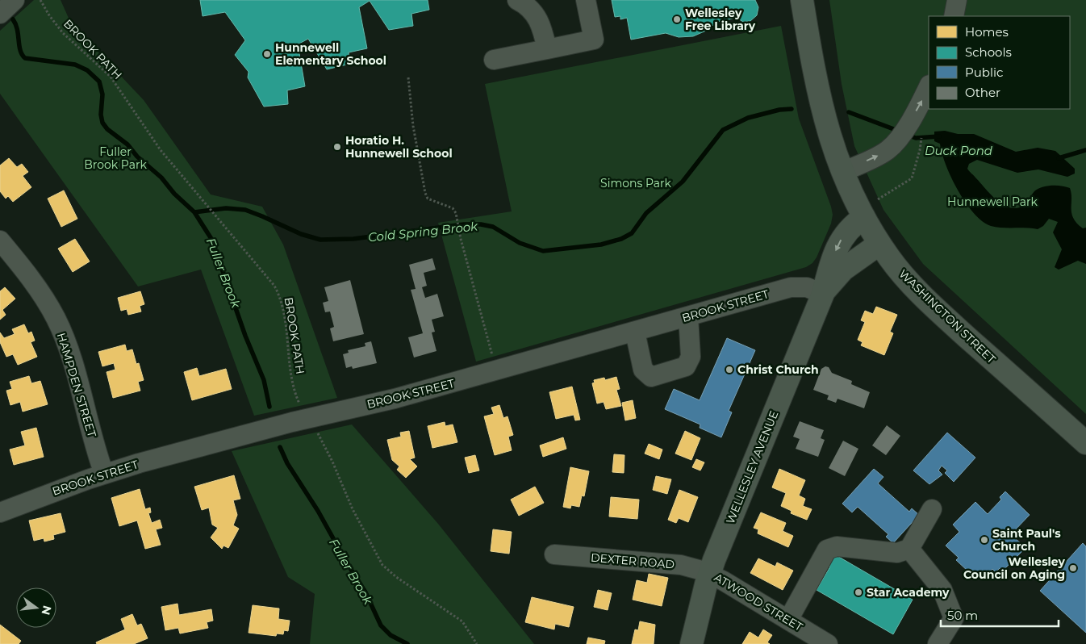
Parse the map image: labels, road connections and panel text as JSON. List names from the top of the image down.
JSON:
{
  "streets": {
    "main road": ["WASHINGTON STREET", "WELLESLEY AVENUE"],
    "street": [
      "BROOK STREET",
      "HAMPDEN STREET",
      "DEXTER ROAD",
      "ATWOOD STREET"
    ],
    "path": ["BROOK PATH"]
  },
  "crossings": [
    ["BROOK PATH", "BROOK STREET"],
    ["BROOK STREET", "HAMPDEN STREET"],
    ["BROOK STREET", "WELLESLEY AVENUE"],
    ["WASHINGTON STREET", "WELLESLEY AVENUE"],
    ["WELLESLEY AVENUE", "DEXTER ROAD"],
    ["WELLESLEY AVENUE", "ATWOOD STREET"],
    ["DEXTER ROAD", "ATWOOD STREET"]
  ],
  "water": ["Duck Pond", "Cold Spring Brook", "Fuller Brook"],
  "parks": ["Fuller Brook Park", "Simons Park", "Hunnewell Park"],
  "places": [
    "Wellesley Free Library",
    "Hunnewell Elementary School",
    "Horatio H. Hunnewell School",
    "Christ Church",
    "Saint Paul's Church",
    "Wellesley Council on Aging",
    "Star Academy"
  ],
  "legend": [
    "Homes",
    "Schools",
    "Public",
    "Other"
  ],
  "scale_bar": "50 m",
  "north": "right"
}
